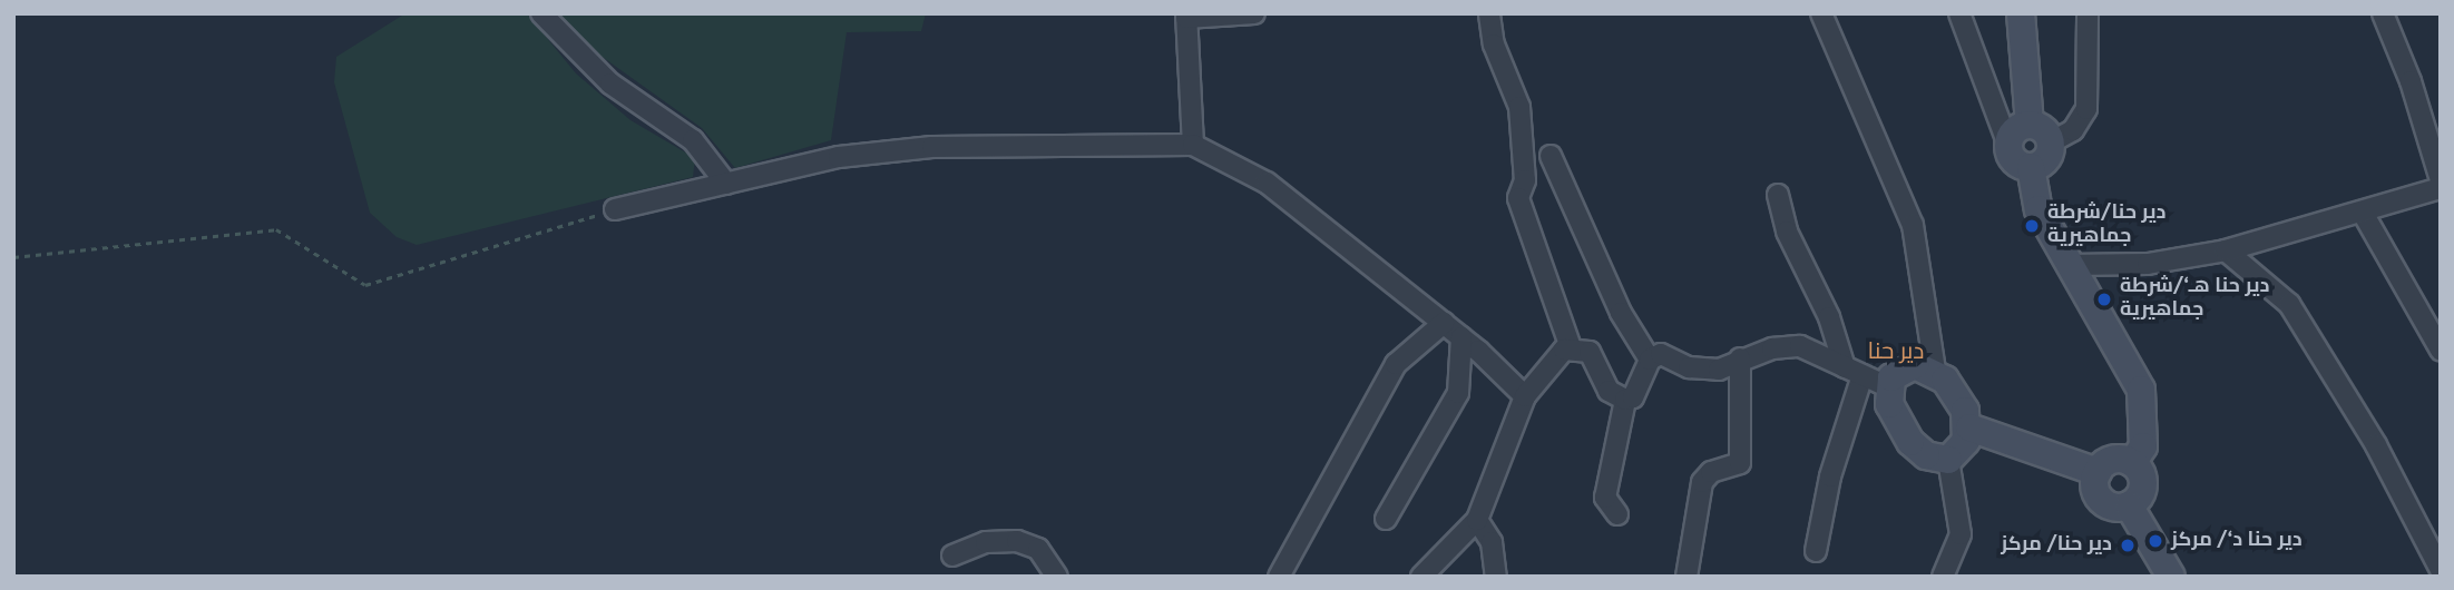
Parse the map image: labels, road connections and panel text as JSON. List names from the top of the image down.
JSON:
{
  "districts": ["دير حنا"],
  "places": [
    "دير حنا/شرطة جماهيرية",
    "دير حنا هـ‘/شرطة جماهيرية",
    "دير حنا د‘/ مركز",
    "دير حنا/ مركز"
  ]
}
